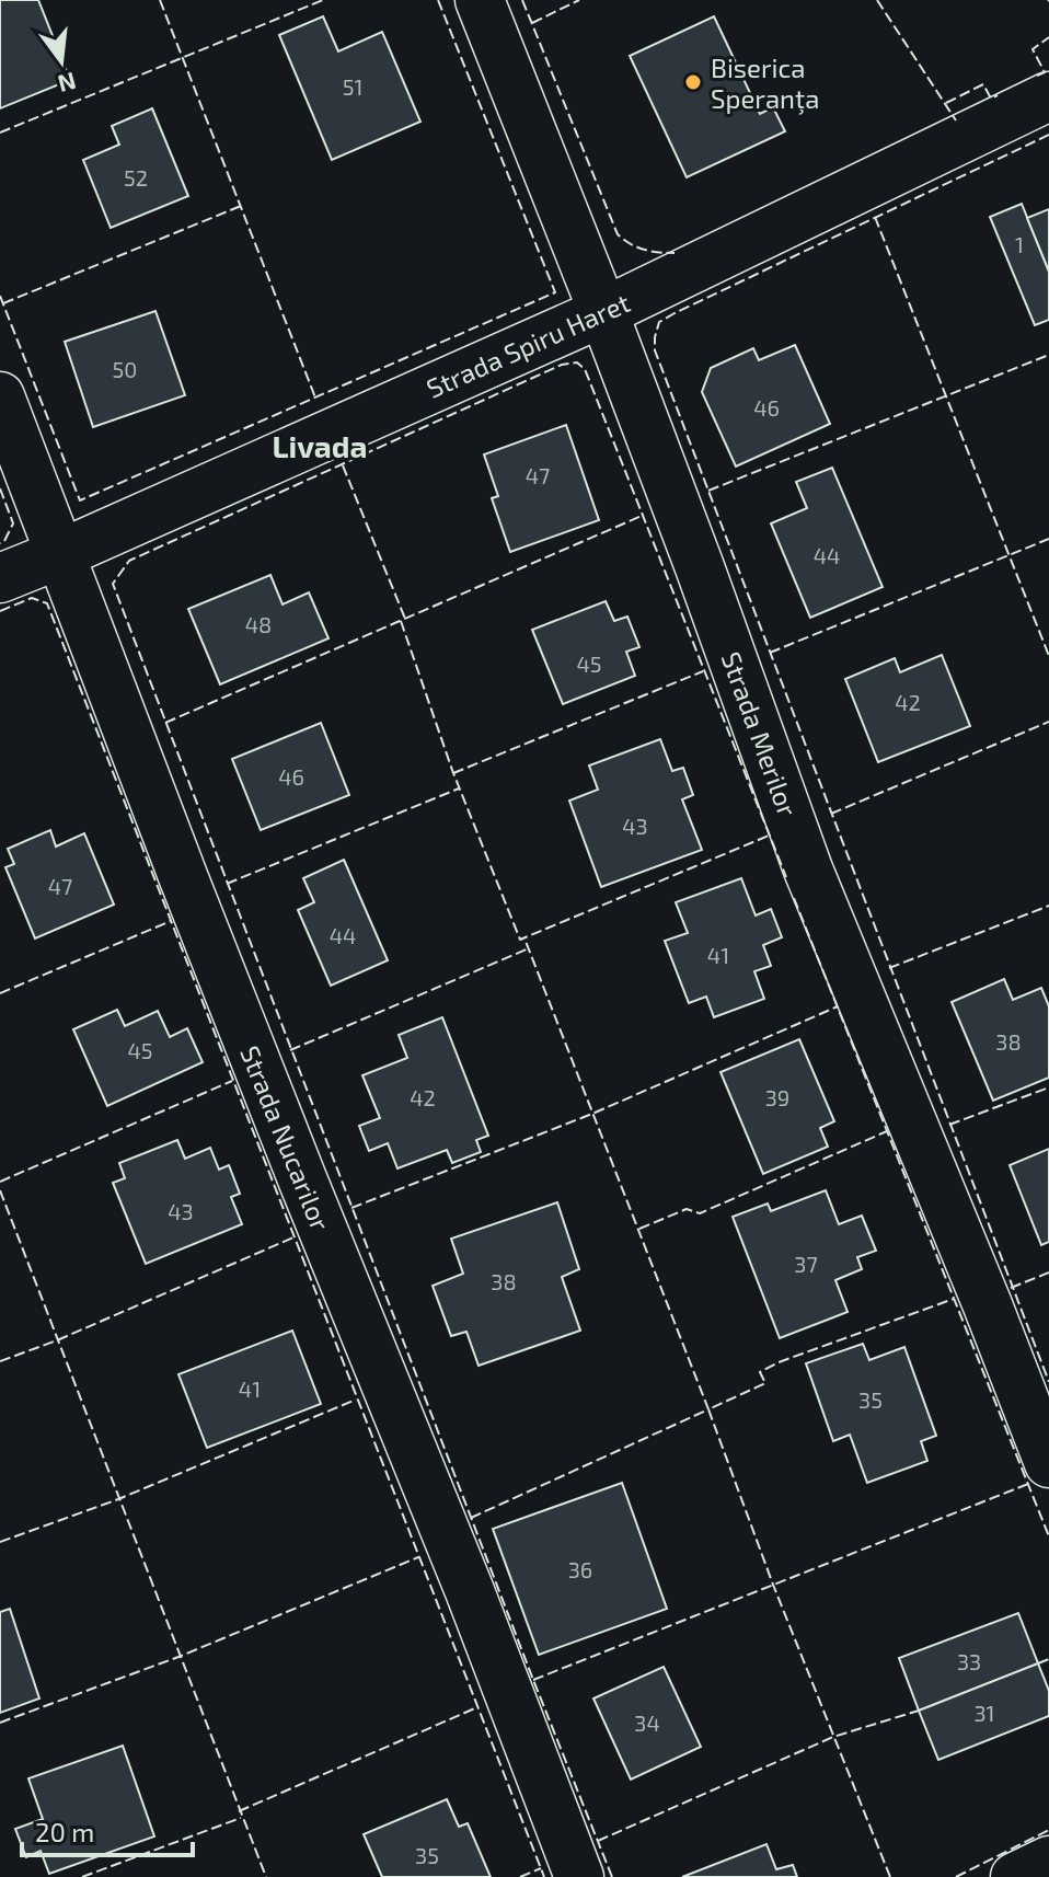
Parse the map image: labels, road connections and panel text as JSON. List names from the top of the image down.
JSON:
{
  "streets": {
    "street": ["Strada Spiru Haret", "Strada Merilor", "Strada Nucarilor"]
  },
  "crossings": [
    ["Strada Spiru Haret", "Strada Merilor"],
    ["Strada Spiru Haret", "Strada Nucarilor"]
  ],
  "districts": ["Livada"],
  "places": ["Biserica Speranţa"],
  "house_numbers": [
    "51",
    "52",
    "1",
    "50",
    "46",
    "47",
    "44",
    "48",
    "45",
    "42",
    "46",
    "43",
    "47",
    "44",
    "41",
    "38",
    "45",
    "42",
    "39",
    "43",
    "37",
    "38",
    "41",
    "35",
    "36",
    "33",
    "31",
    "34",
    "35"
  ],
  "scale_bar": "20 m",
  "north": "bottom"
}
